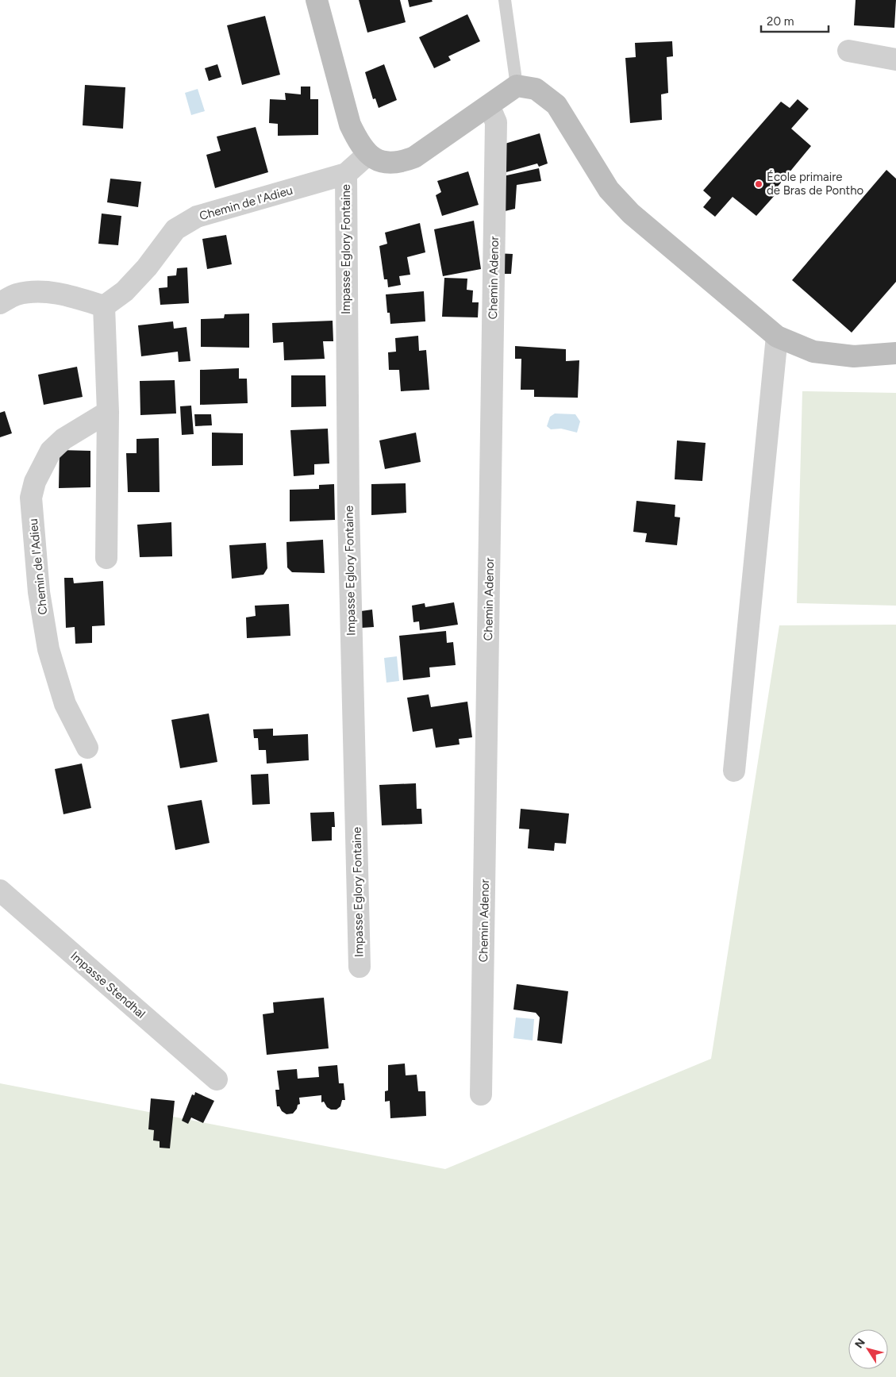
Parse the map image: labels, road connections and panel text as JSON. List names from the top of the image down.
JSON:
{
  "streets": {
    "street": [
      "Chemin de l'Adieu",
      "Impasse Eglory Fontaine",
      "Chemin Adenor",
      "Impasse Stendhal"
    ]
  },
  "crossings": [
    ["Chemin de l'Adieu", "Impasse Eglory Fontaine"]
  ],
  "places": ["École primaire de Bras de Pontho"],
  "scale_bar": "20 m",
  "north": "top left"
}
